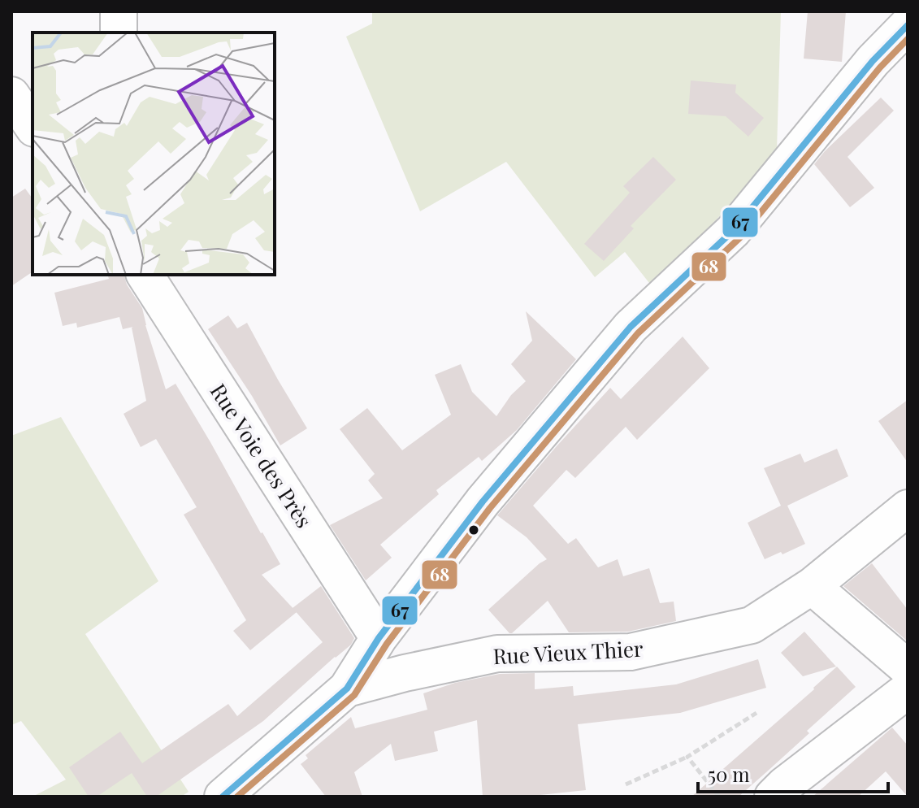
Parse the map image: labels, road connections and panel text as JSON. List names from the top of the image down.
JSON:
{
  "streets": {
    "street": ["Rue Voie des Près", "Rue Vieux Thier"]
  },
  "lines": ["transit line 67", "transit line 68"],
  "scale_bar": "50 m"
}
